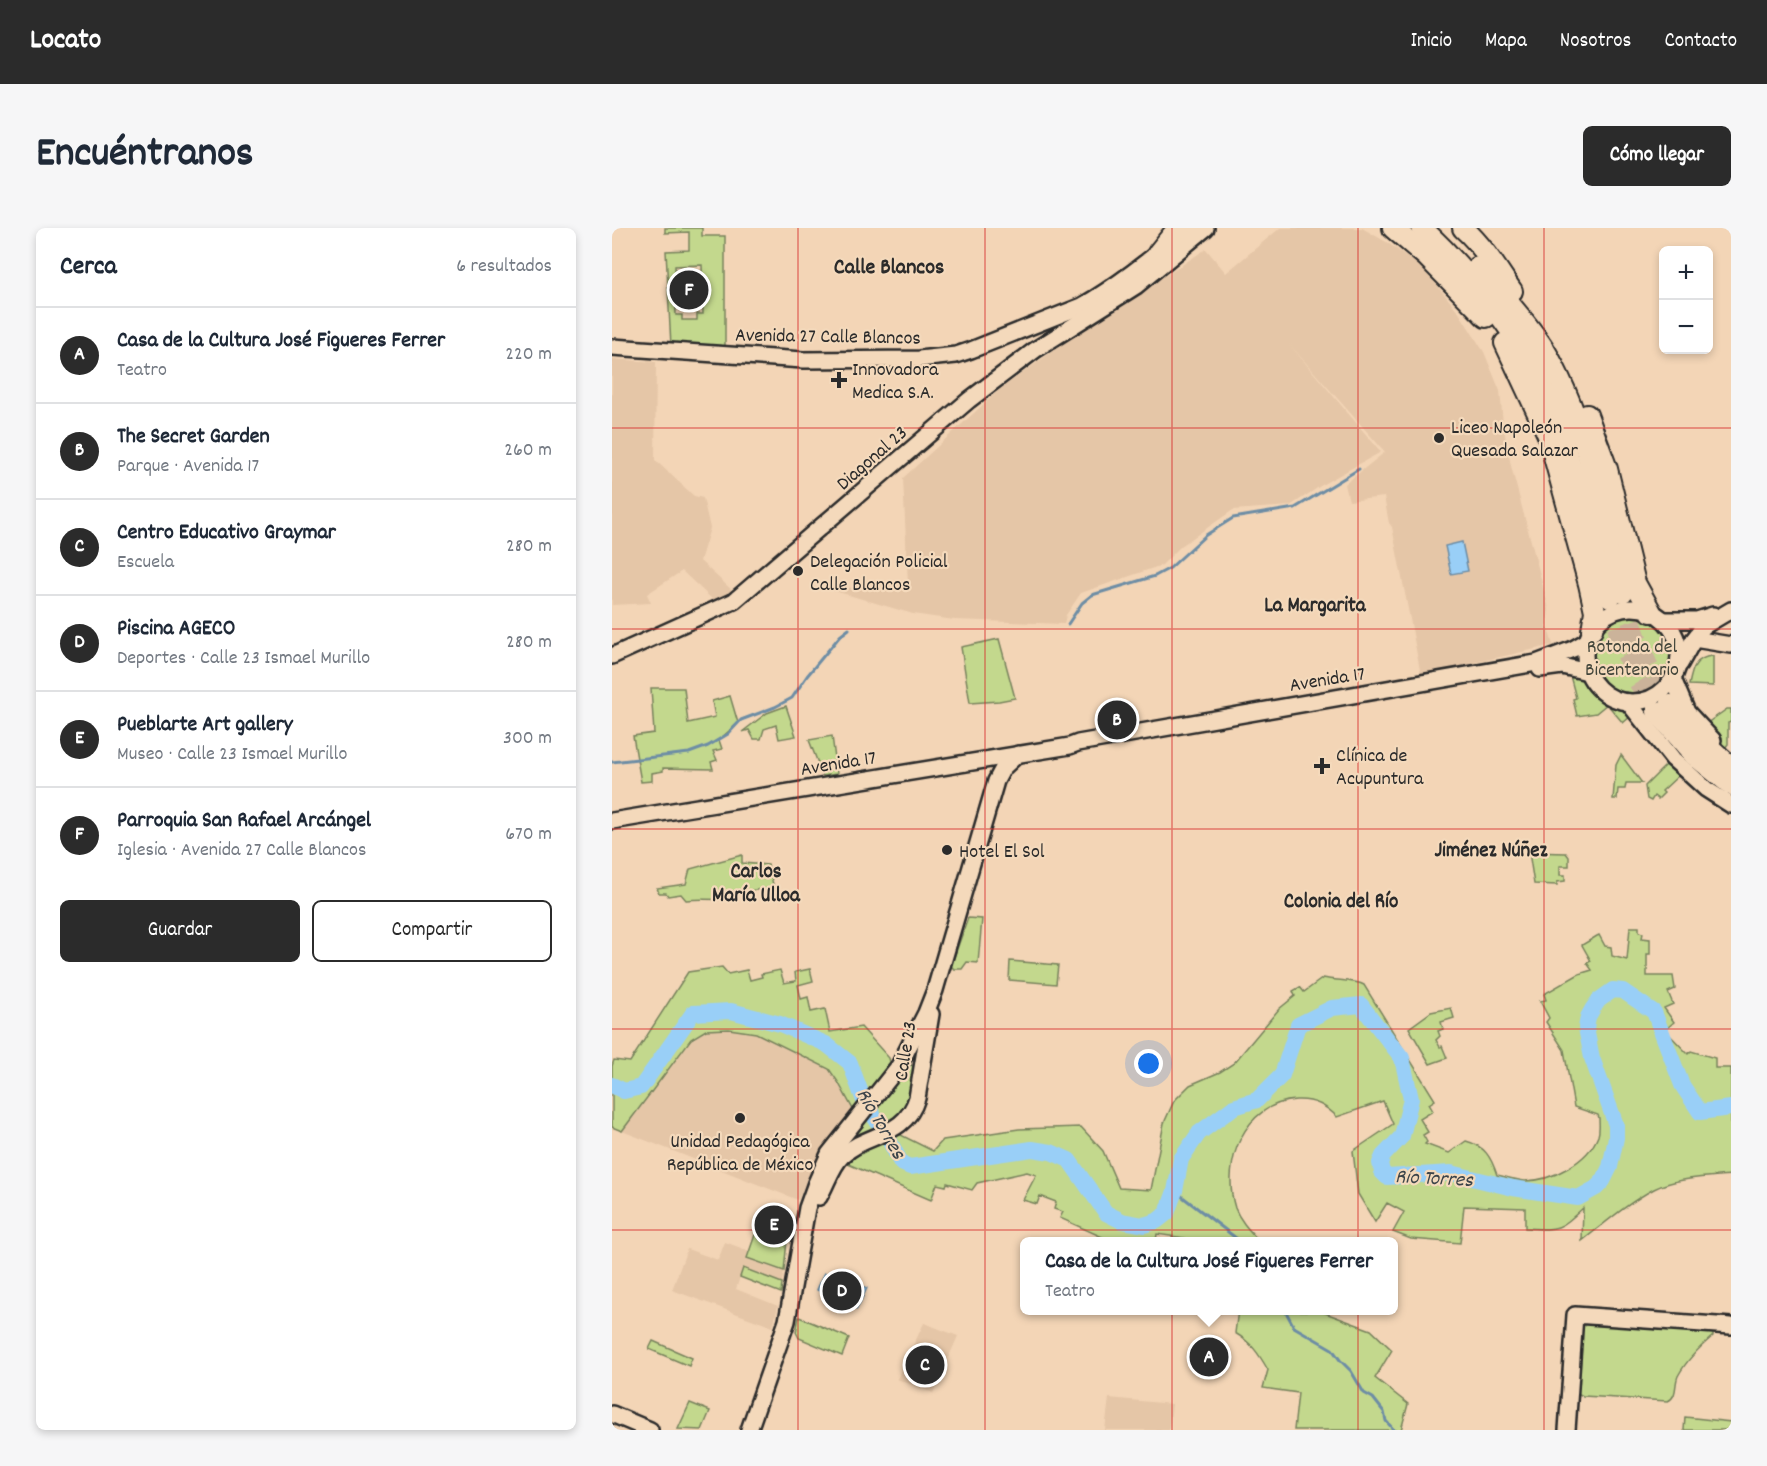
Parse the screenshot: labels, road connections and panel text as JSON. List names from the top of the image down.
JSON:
{
  "streets": {
    "main road": [
      "Avenida 27 Calle Blancos",
      "Diagonal 23",
      "Avenida 17",
      "Calle 23"
    ]
  },
  "crossings": [
    ["Avenida 17", "Calle 23"]
  ],
  "districts": [
    "Calle Blancos",
    "La Margarita",
    "Jiménez Núñez",
    "Carlos María Ulloa",
    "Colonia del Río"
  ],
  "water": ["Río Torres"],
  "parks": ["Rotonda del Bicentenario"],
  "places": {
    "health": ["Innovadora Medica S.A.", "Clínica de Acupuntura"],
    "other": [
      "Liceo Napoleón Quesada Salazar",
      "Delegación Policial Calle Blancos",
      "Hotel El Sol",
      "Unidad Pedagógica República de México"
    ]
  },
  "page": {
    "header": "Locato",
    "nav": [
      "Inicio",
      "Mapa",
      "Nosotros",
      "Contacto"
    ],
    "title": "Encuéntranos",
    "buttons": [
      "Cómo llegar",
      ["Guardar", "Compartir"]
    ],
    "heading": ["Cerca", "6 resultados"],
    "map_buttons": ["+", "−"],
    "pins": [
      "F",
      "B",
      "E",
      "D",
      "A",
      "C"
    ],
    "list": [
      {
        "mark": "A",
        "name": "Casa de la Cultura José Figueres Ferrer",
        "note": "Teatro",
        "value": "220 m"
      },
      {
        "mark": "B",
        "name": "The Secret Garden",
        "note": "Parque · Avenida 17",
        "value": "260 m"
      },
      {
        "mark": "C",
        "name": "Centro Educativo Graymar",
        "note": "Escuela",
        "value": "280 m"
      },
      {
        "mark": "D",
        "name": "Piscina AGECO",
        "note": "Deportes · Calle 23 Ismael Murillo",
        "value": "280 m"
      },
      {
        "mark": "E",
        "name": "Pueblarte Art gallery",
        "note": "Museo · Calle 23 Ismael Murillo",
        "value": "300 m"
      },
      {
        "mark": "F",
        "name": "Parroquia San Rafael Arcángel",
        "note": "Iglesia · Avenida 27 Calle Blancos",
        "value": "670 m"
      }
    ],
    "popup": ["Casa de la Cultura José Figueres Ferrer", "Teatro"]
  }
}
